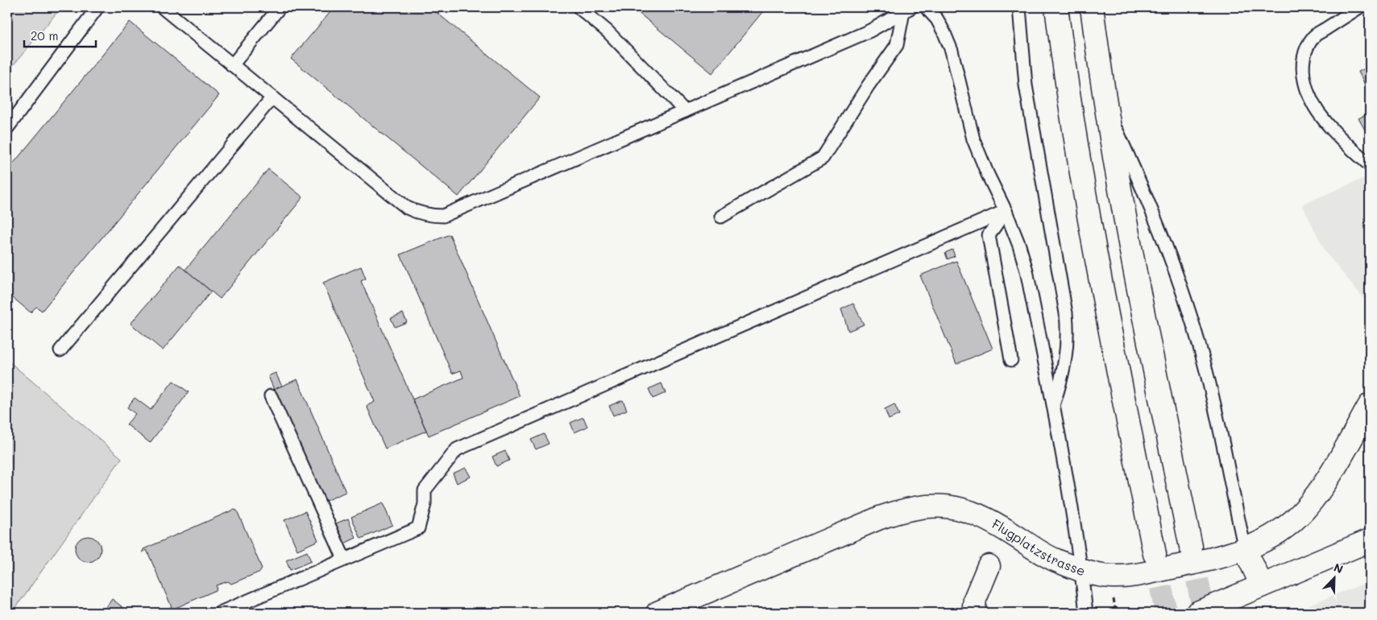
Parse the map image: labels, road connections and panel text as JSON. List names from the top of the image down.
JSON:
{
  "streets": {
    "main road": ["Flugplatzstrasse"]
  },
  "scale_bar": "20 m",
  "north": "top right"
}
